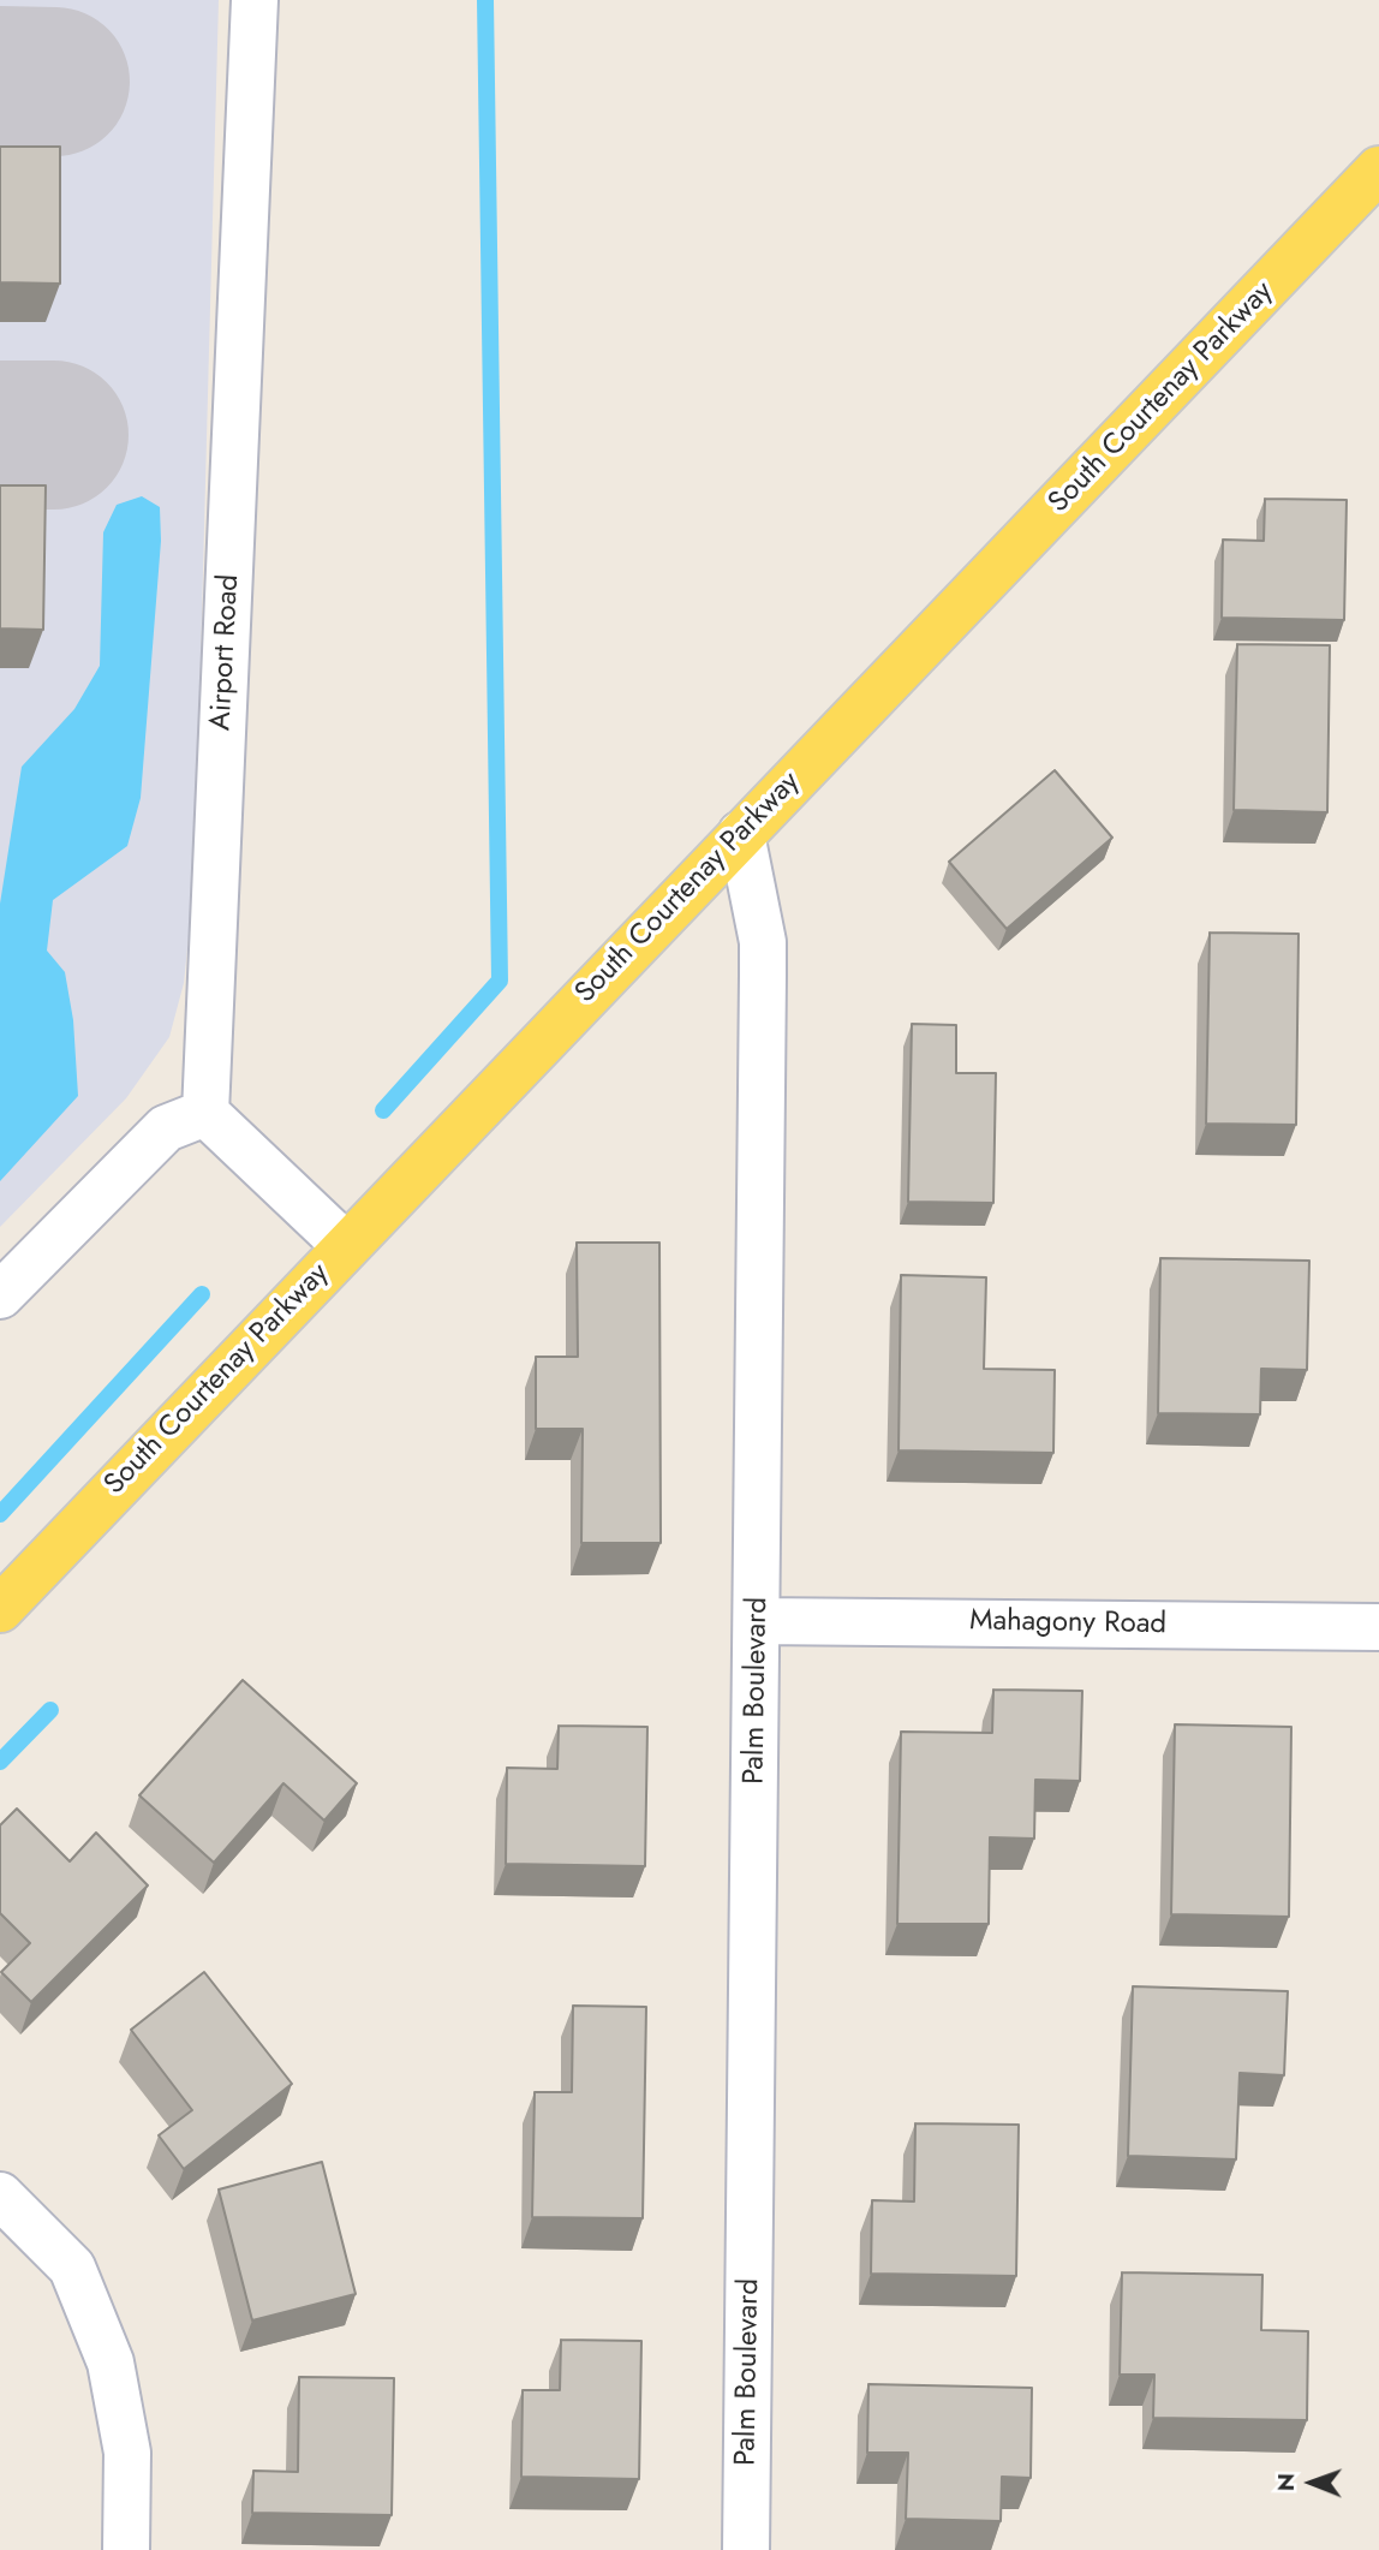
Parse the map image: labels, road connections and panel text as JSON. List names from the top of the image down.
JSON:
{
  "streets": {
    "main road": ["South Courtenay Parkway"],
    "street": ["Airport Road", "Mahagony Road", "Palm Boulevard"]
  },
  "crossings": [
    ["South Courtenay Parkway", "Palm Boulevard"],
    ["Mahagony Road", "Palm Boulevard"]
  ],
  "north": "left"
}
